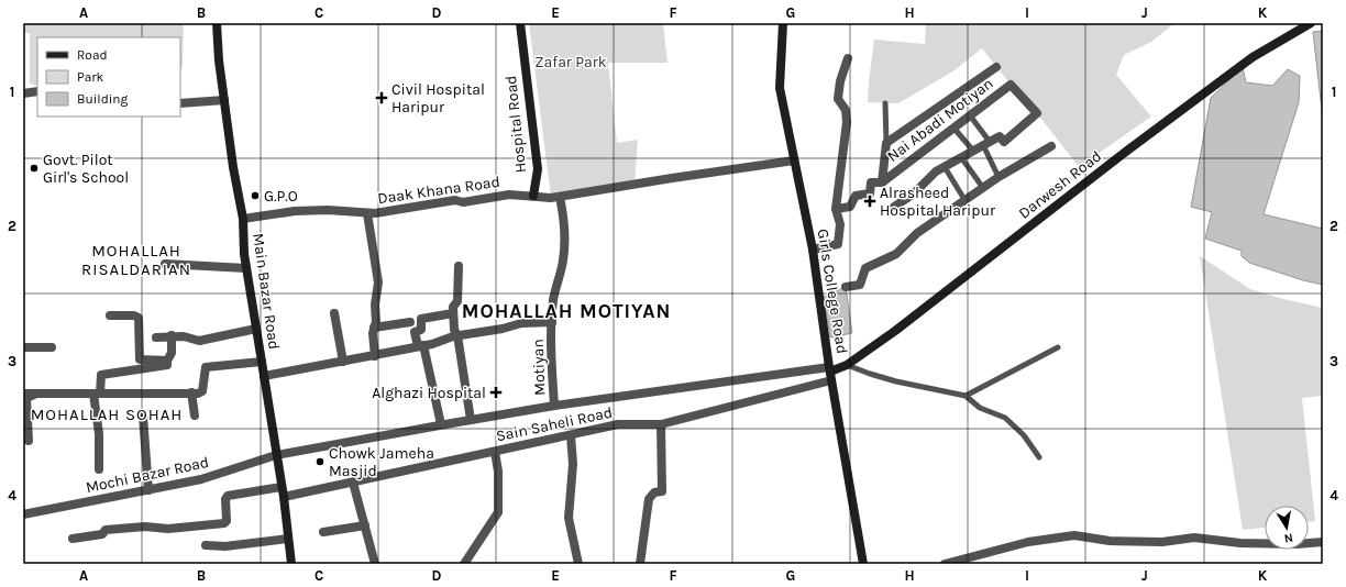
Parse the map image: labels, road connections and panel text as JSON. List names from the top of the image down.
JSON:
{
  "streets": {
    "main road": [
      "Hospital Road",
      "Darwesh Road",
      "Main Bazar Road",
      "Girls College Road"
    ],
    "street": [
      "Nai Abadi Motiyan",
      "Daak Khana Road",
      "Motiyan",
      "Sain Saheli Road",
      "Mochi Bazar Road"
    ]
  },
  "crossings": [
    ["Hospital Road", "Daak Khana Road"],
    ["Darwesh Road", "Girls College Road"],
    ["Darwesh Road", "Sain Saheli Road"],
    ["Daak Khana Road", "Main Bazar Road"],
    ["Daak Khana Road", "Girls College Road"],
    ["Daak Khana Road", "Motiyan"],
    ["Main Bazar Road", "Sain Saheli Road"],
    ["Main Bazar Road", "Mochi Bazar Road"],
    ["Girls College Road", "Sain Saheli Road"],
    ["Motiyan", "Sain Saheli Road"],
    ["Sain Saheli Road", "Mochi Bazar Road"]
  ],
  "districts": ["MOHALLAH RISALDARIAN", "MOHALLAH MOTIYAN", "MOHALLAH SOHAH"],
  "parks": ["Zafar Park"],
  "places": {
    "health": ["Civil Hospital Haripur", "Alrasheed Hospital Haripur", "Alghazi Hospital"],
    "other": ["Govt. Pilot Girl's School", "G.P.O", "Chowk Jameha Masjid"]
  },
  "legend": ["Road", "Park", "Building"],
  "north": "bottom",
  "grid": {
    "columns": [
      "A",
      "B",
      "C",
      "D",
      "E",
      "F",
      "G",
      "H",
      "I",
      "J",
      "K"
    ],
    "rows": [
      "1",
      "2",
      "3",
      "4"
    ]
  }
}
